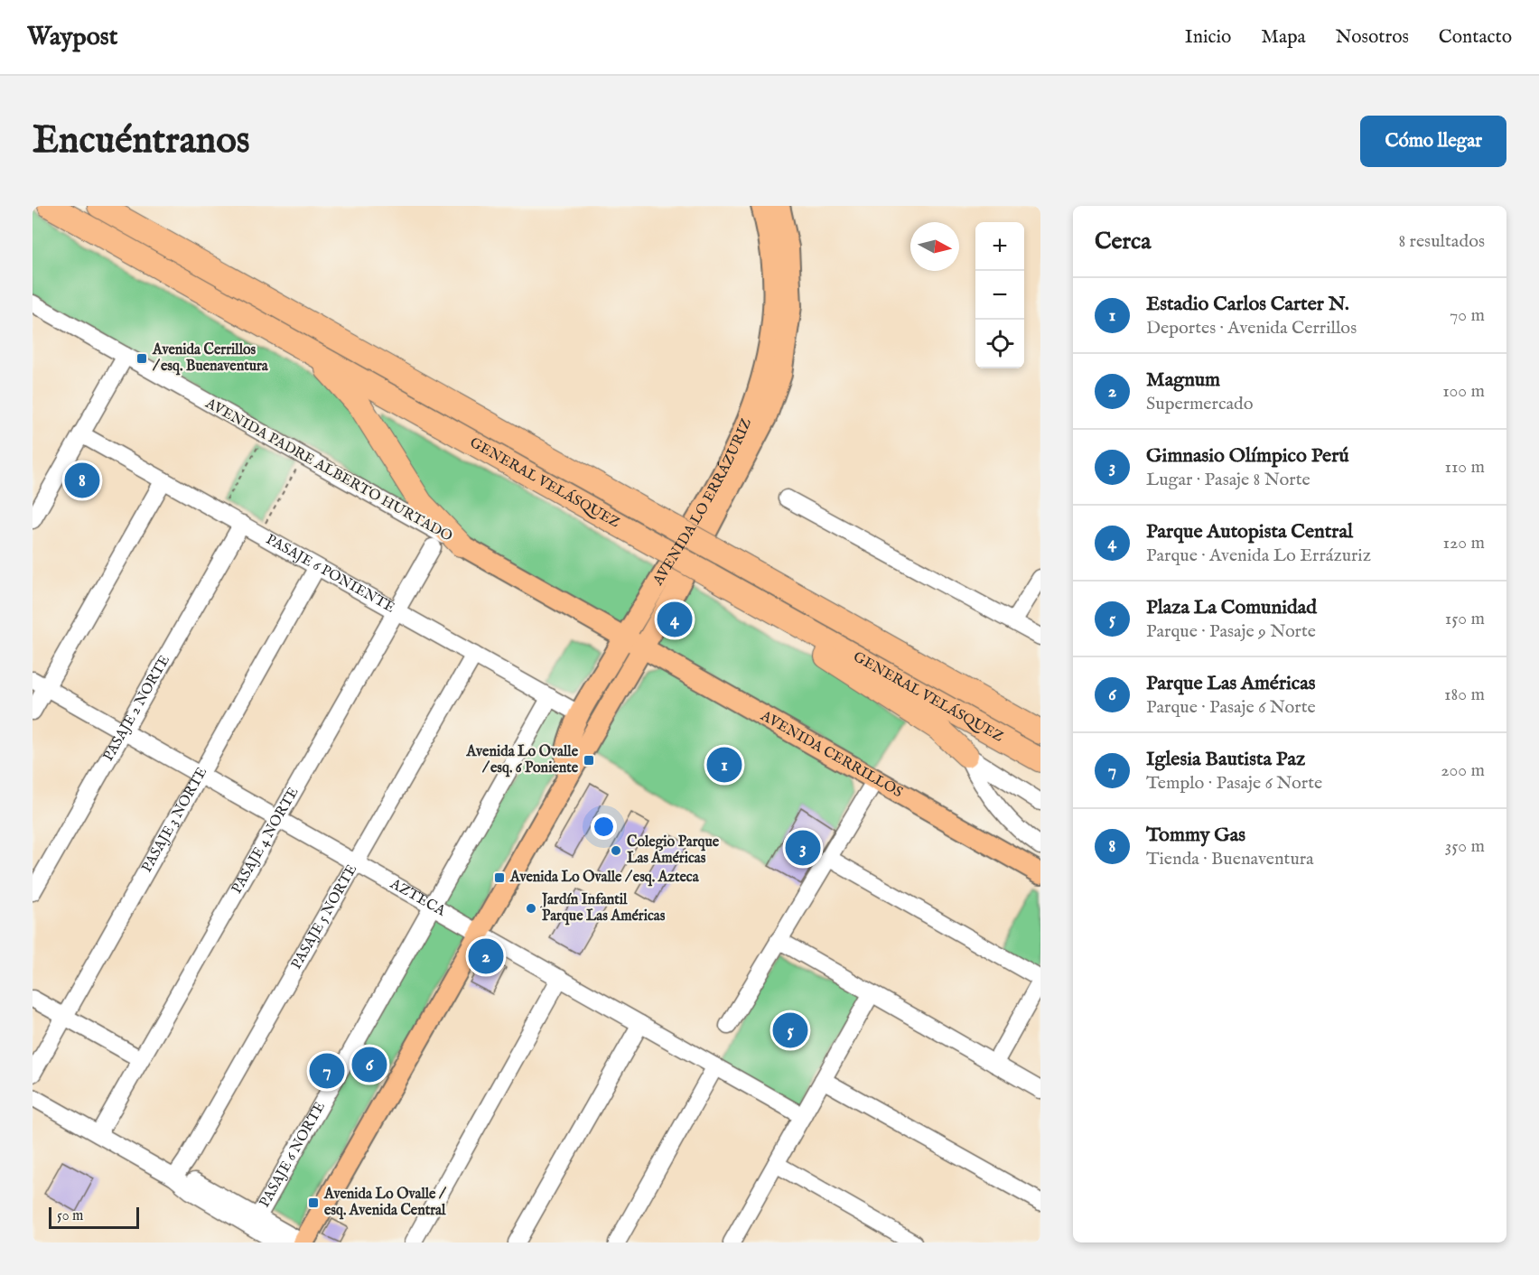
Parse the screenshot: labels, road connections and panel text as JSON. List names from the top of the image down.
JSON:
{
  "streets": {
    "highway": ["GENERAL VELÁSQUEZ"],
    "main road": ["AVENIDA PADRE ALBERTO HURTADO", "AVENIDA LO ERRÁZURIZ", "AVENIDA CERRILLOS"],
    "street": [
      "PASAJE 6 PONIENTE",
      "PASAJE 2 NORTE",
      "PASAJE 3 NORTE",
      "PASAJE 4 NORTE",
      "AZTECA",
      "PASAJE 5 NORTE",
      "PASAJE 6 NORTE"
    ]
  },
  "crossings": [
    ["AVENIDA PADRE ALBERTO HURTADO", "AVENIDA LO ERRÁZURIZ"],
    ["AVENIDA PADRE ALBERTO HURTADO", "AVENIDA CERRILLOS"],
    ["AVENIDA LO ERRÁZURIZ", "PASAJE 6 PONIENTE"],
    ["AVENIDA LO ERRÁZURIZ", "AVENIDA CERRILLOS"],
    ["PASAJE 6 PONIENTE", "PASAJE 2 NORTE"],
    ["PASAJE 6 PONIENTE", "PASAJE 3 NORTE"],
    ["PASAJE 6 PONIENTE", "PASAJE 4 NORTE"],
    ["PASAJE 6 PONIENTE", "PASAJE 5 NORTE"],
    ["PASAJE 6 PONIENTE", "PASAJE 6 NORTE"],
    ["PASAJE 2 NORTE", "AZTECA"],
    ["PASAJE 3 NORTE", "AZTECA"],
    ["PASAJE 4 NORTE", "AZTECA"],
    ["AZTECA", "PASAJE 5 NORTE"],
    ["AZTECA", "PASAJE 6 NORTE"]
  ],
  "places": {
    "transit": [
      "Avenida Cerrillos / esq. Buenaventura",
      "Avenida Lo Ovalle / esq. 6 Poniente",
      "Avenida Lo Ovalle / esq. Azteca",
      "Avenida Lo Ovalle / esq. Avenida Central"
    ],
    "other": ["Colegio Parque Las Américas", "Jardín Infantil Parque Las Américas"]
  },
  "scale_bar": "50 m",
  "north": "right",
  "page": {
    "header": "Waypost",
    "nav": [
      "Inicio",
      "Mapa",
      "Nosotros",
      "Contacto"
    ],
    "buttons": "Cómo llegar",
    "title": "Encuéntranos",
    "heading": ["Cerca", "8 resultados"],
    "map_buttons": ["+", "−"],
    "list": [
      {
        "mark": "1",
        "name": "Estadio Carlos Carter N.",
        "note": "Deportes · Avenida Cerrillos",
        "value": "70 m"
      },
      {
        "mark": "2",
        "name": "Magnum",
        "note": "Supermercado",
        "value": "100 m"
      },
      {
        "mark": "3",
        "name": "Gimnasio Olímpico Perú",
        "note": "Lugar · Pasaje 8 Norte",
        "value": "110 m"
      },
      {
        "mark": "4",
        "name": "Parque Autopista Central",
        "note": "Parque · Avenida Lo Errázuriz",
        "value": "120 m"
      },
      {
        "mark": "5",
        "name": "Plaza La Comunidad",
        "note": "Parque · Pasaje 9 Norte",
        "value": "150 m"
      },
      {
        "mark": "6",
        "name": "Parque Las Américas",
        "note": "Parque · Pasaje 6 Norte",
        "value": "180 m"
      },
      {
        "mark": "7",
        "name": "Iglesia Bautista Paz",
        "note": "Templo · Pasaje 6 Norte",
        "value": "200 m"
      },
      {
        "mark": "8",
        "name": "Tommy Gas",
        "note": "Tienda · Buenaventura",
        "value": "350 m"
      }
    ],
    "pins": [
      "8",
      "4",
      "1",
      "3",
      "2",
      "5",
      "6",
      "7"
    ],
    "scale": "50 m"
  }
}
